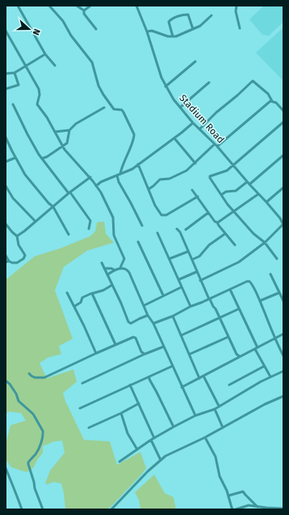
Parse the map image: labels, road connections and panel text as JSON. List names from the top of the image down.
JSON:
{
  "streets": {
    "street": ["Stadium Road"]
  },
  "north": "right"
}
